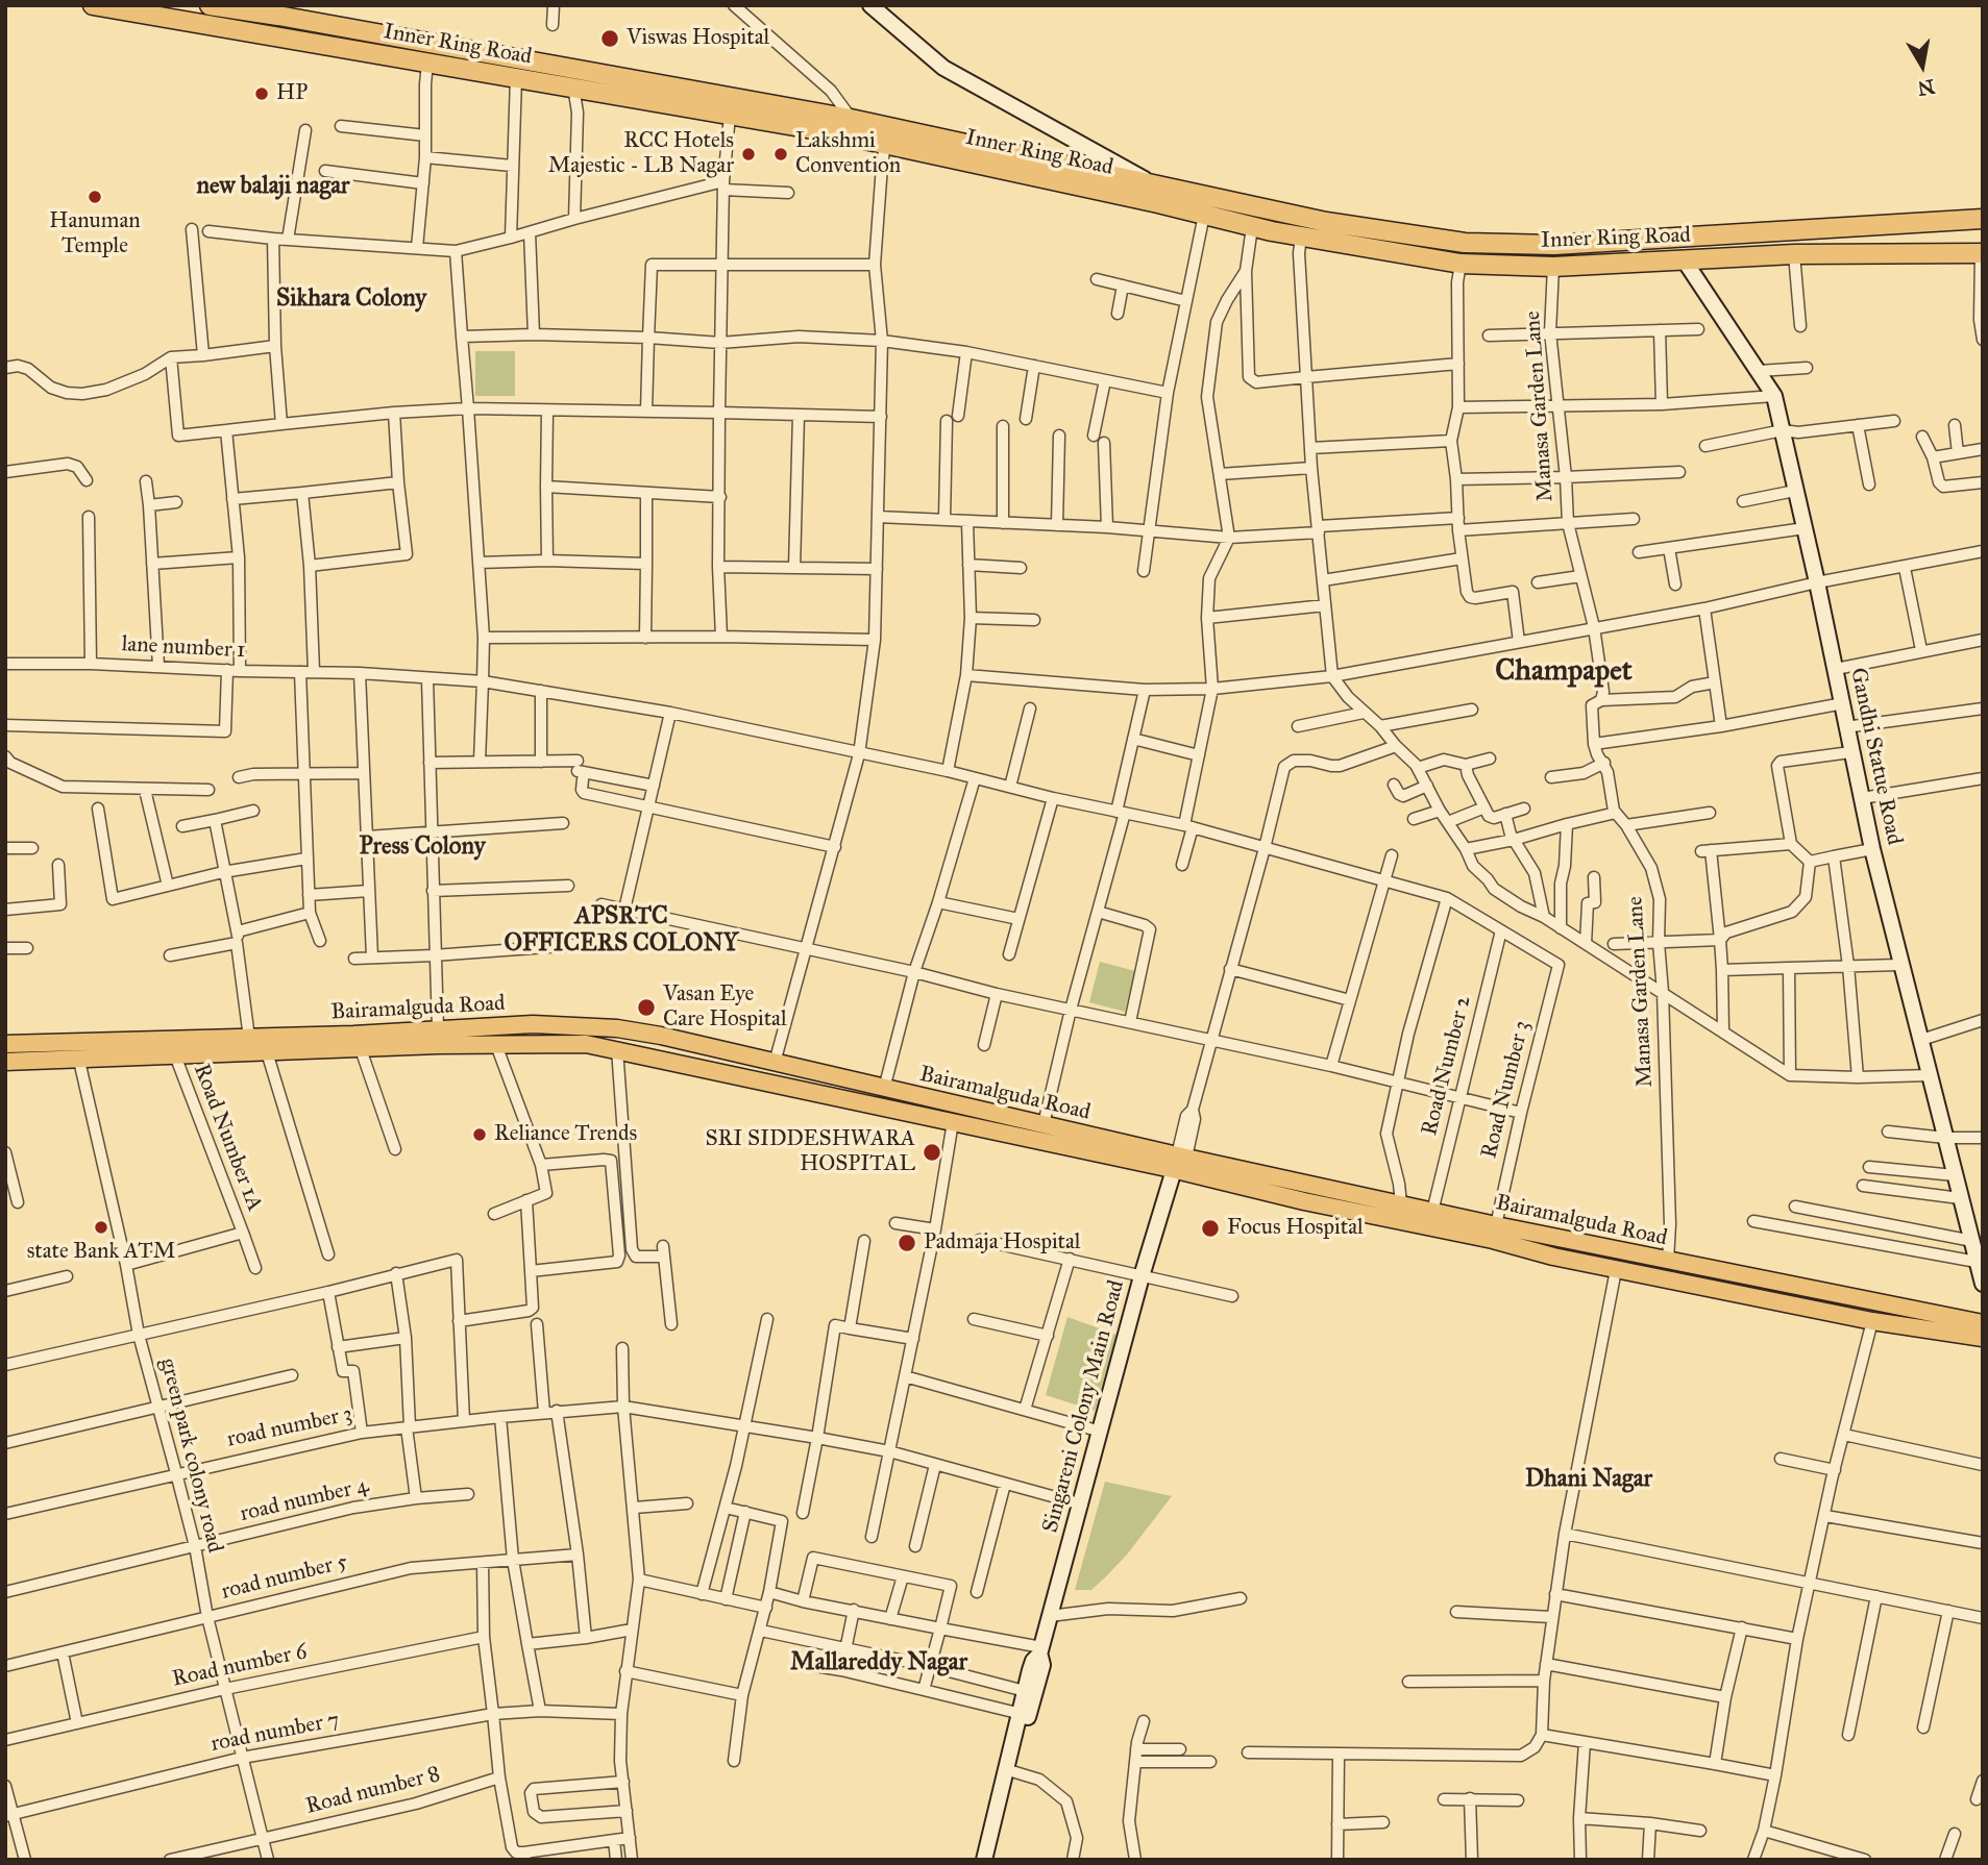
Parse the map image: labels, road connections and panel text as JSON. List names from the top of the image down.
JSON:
{
  "streets": {
    "highway": ["Inner Ring Road"],
    "main road": ["Bairamalguda Road"],
    "street": [
      "Manasa Garden Lane",
      "lane number 1",
      "Gandhi Statue Road",
      "Road Number 2",
      "Road Number 3",
      "Road Number 1A",
      "Singareni Colony Main Road",
      "road number 3",
      "green park colony road",
      "road number 4",
      "road number 5",
      "Road number 6",
      "road number 7",
      "Road number 8"
    ]
  },
  "crossings": [
    ["Inner Ring Road", "Manasa Garden Lane"],
    ["Inner Ring Road", "Gandhi Statue Road"],
    ["Manasa Garden Lane", "Bairamalguda Road"],
    ["lane number 1", "Road Number 2"],
    ["lane number 1", "Road Number 3"],
    ["Bairamalguda Road", "Road Number 2"],
    ["Bairamalguda Road", "Road Number 3"],
    ["Bairamalguda Road", "Road Number 1A"],
    ["Bairamalguda Road", "Singareni Colony Main Road"],
    ["Bairamalguda Road", "green park colony road"],
    ["Road Number 1A", "green park colony road"],
    ["Singareni Colony Main Road", "road number 3"],
    ["road number 3", "green park colony road"],
    ["green park colony road", "road number 4"],
    ["green park colony road", "road number 5"],
    ["green park colony road", "Road number 6"],
    ["green park colony road", "road number 7"],
    ["green park colony road", "Road number 8"]
  ],
  "districts": [
    "new balaji nagar",
    "Sikhara Colony",
    "Champapet",
    "Press Colony",
    "APSRTC OFFICERS COLONY",
    "Dhani Nagar",
    "Mallareddy Nagar"
  ],
  "places": [
    "Viswas Hospital",
    "HP",
    "RCC Hotels Majestic - LB Nagar",
    "Lakshmi Convention",
    "Hanuman Temple",
    "Vasan Eye Care Hospital",
    "Reliance Trends",
    "SRI SIDDESHWARA HOSPITAL",
    "state Bank ATM",
    "Focus Hospital",
    "Padmaja Hospital"
  ],
  "north": "bottom"
}
